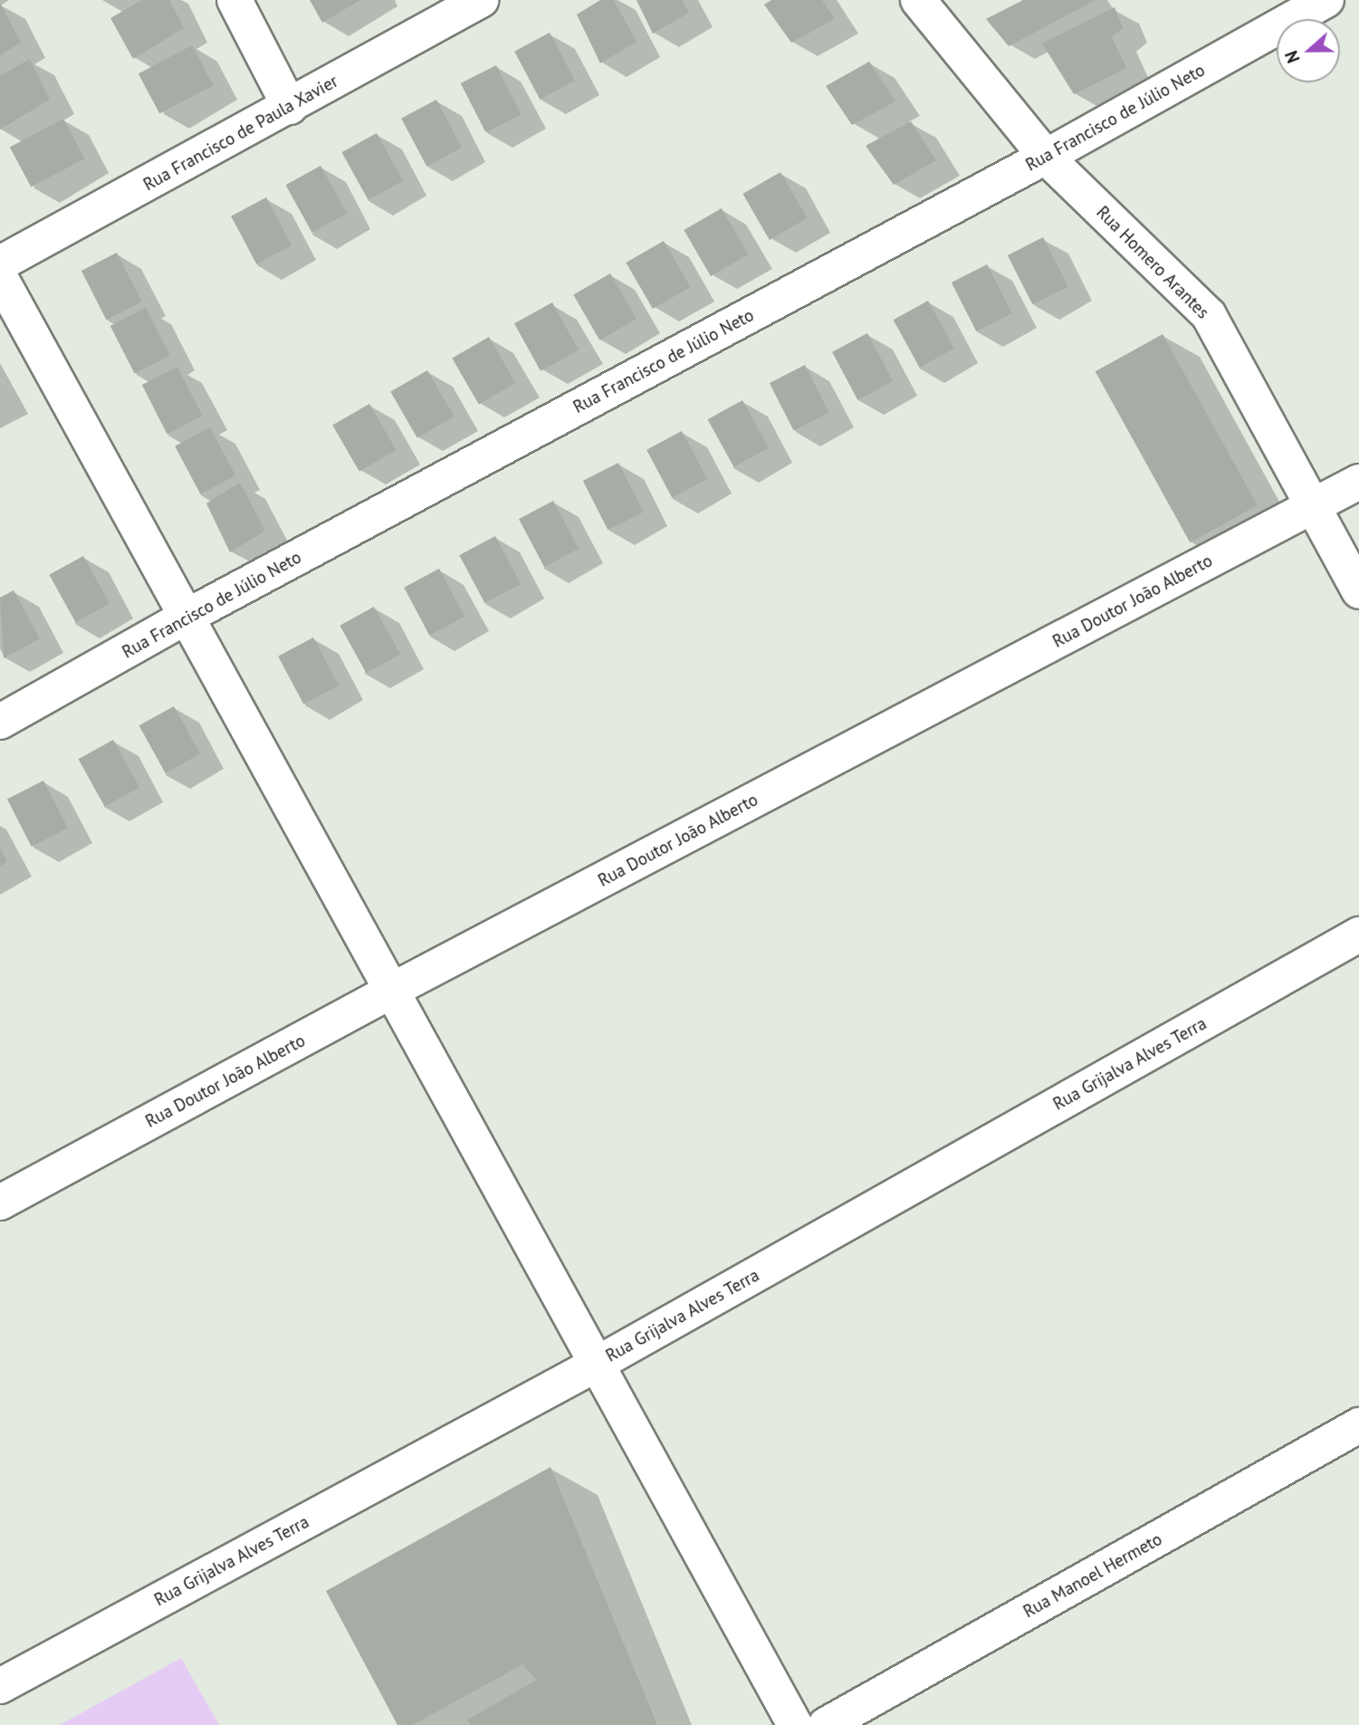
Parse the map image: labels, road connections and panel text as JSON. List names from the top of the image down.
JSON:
{
  "streets": {
    "street": [
      "Rua Francisco de Júlio Neto",
      "Rua Francisco de Paula Xavier",
      "Rua Homero Arantes",
      "Rua Doutor João Alberto",
      "Rua Grijalva Alves Terra",
      "Rua Manoel Hermeto"
    ]
  },
  "crossings": [
    ["Rua Francisco de Júlio Neto", "Rua Homero Arantes"],
    ["Rua Homero Arantes", "Rua Doutor João Alberto"]
  ],
  "north": "left"
}
